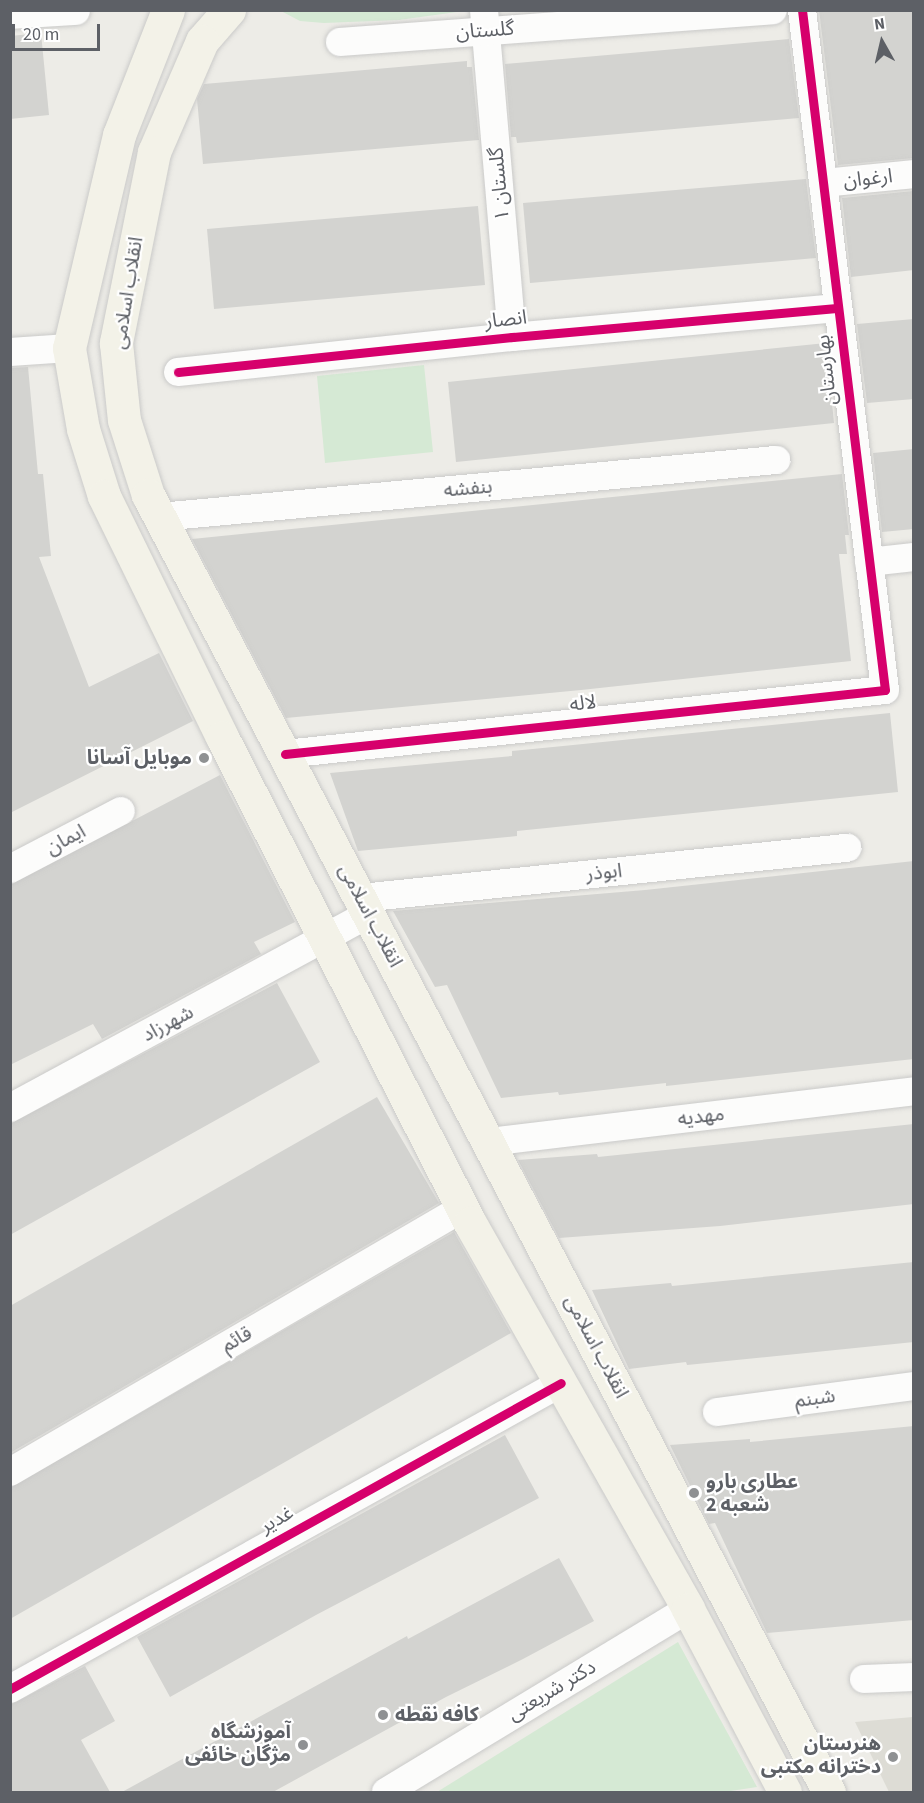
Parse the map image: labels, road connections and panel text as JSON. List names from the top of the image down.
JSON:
{
  "streets": {
    "main road": ["انقلاب اسلامی"],
    "street": [
      "گلستان",
      "ارغوان",
      "گلستان ۱",
      "انصار",
      "بهارستان",
      "بنفشه",
      "لاله",
      "ایمان",
      "ابوذر",
      "شهرزاد",
      "مهدیه",
      "قائم",
      "شبنم",
      "غدیر",
      "دکتر شریعتی"
    ]
  },
  "crossings": [
    ["گلستان", "گلستان ۱"],
    ["ارغوان", "بهارستان"],
    ["گلستان ۱", "انصار"],
    ["انقلاب اسلامی", "بنفشه"],
    ["انقلاب اسلامی", "لاله"],
    ["انقلاب اسلامی", "ابوذر"],
    ["انقلاب اسلامی", "شهرزاد"],
    ["انقلاب اسلامی", "مهدیه"],
    ["انقلاب اسلامی", "قائم"],
    ["انقلاب اسلامی", "غدیر"],
    ["انقلاب اسلامی", "دکتر شریعتی"],
    ["انصار", "بهارستان"],
    ["بهارستان", "لاله"],
    ["ابوذر", "شهرزاد"]
  ],
  "places": [
    "موبایل آسانا",
    "عطاری بارو شعبه 2",
    "کافه نقطه",
    "آموزشگاه مژگان خائفی",
    "هنرستان دخترانه مکتبی"
  ],
  "scale_bar": "20 m",
  "north": "top"
}
